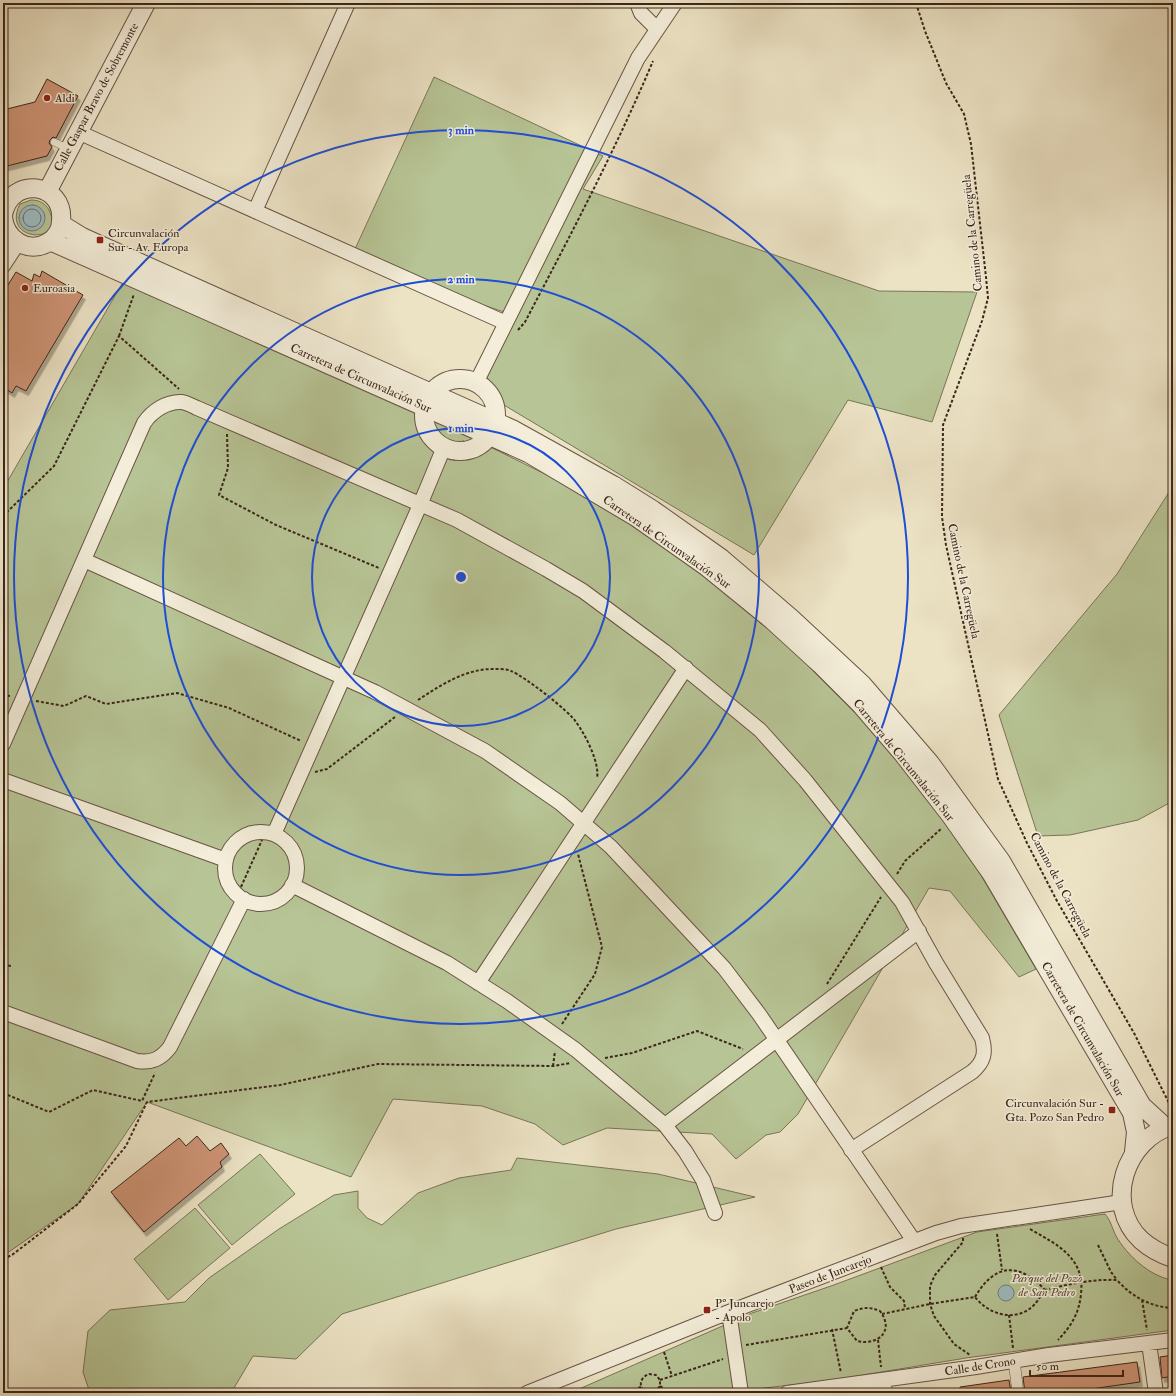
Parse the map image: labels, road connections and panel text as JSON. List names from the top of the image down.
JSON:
{
  "streets": {
    "street": [
      "Calle Gaspar Bravo de Sobremonte",
      "Carretera de Circunvalación Sur",
      "Paseo de Juncarejo",
      "Calle de Crono"
    ],
    "path": ["Camino de la Carregüela"]
  },
  "crossings": [
    ["Calle Gaspar Bravo de Sobremonte", "Carretera de Circunvalación Sur"],
    ["Camino de la Carregüela", "Carretera de Circunvalación Sur"]
  ],
  "parks": ["Parque del Pozo de San Pedro"],
  "places": {
    "other": ["Aldi", "Euroasia"],
    "transit": ["Circunvalación Sur - Av. Europa", "Circunvalación Sur - Gta. Pozo San Pedro", "Pº Juncarejo - Apolo"]
  },
  "scale_bar": "50 m",
  "rings": ["3 min", "2 min", "1 min"]
}
